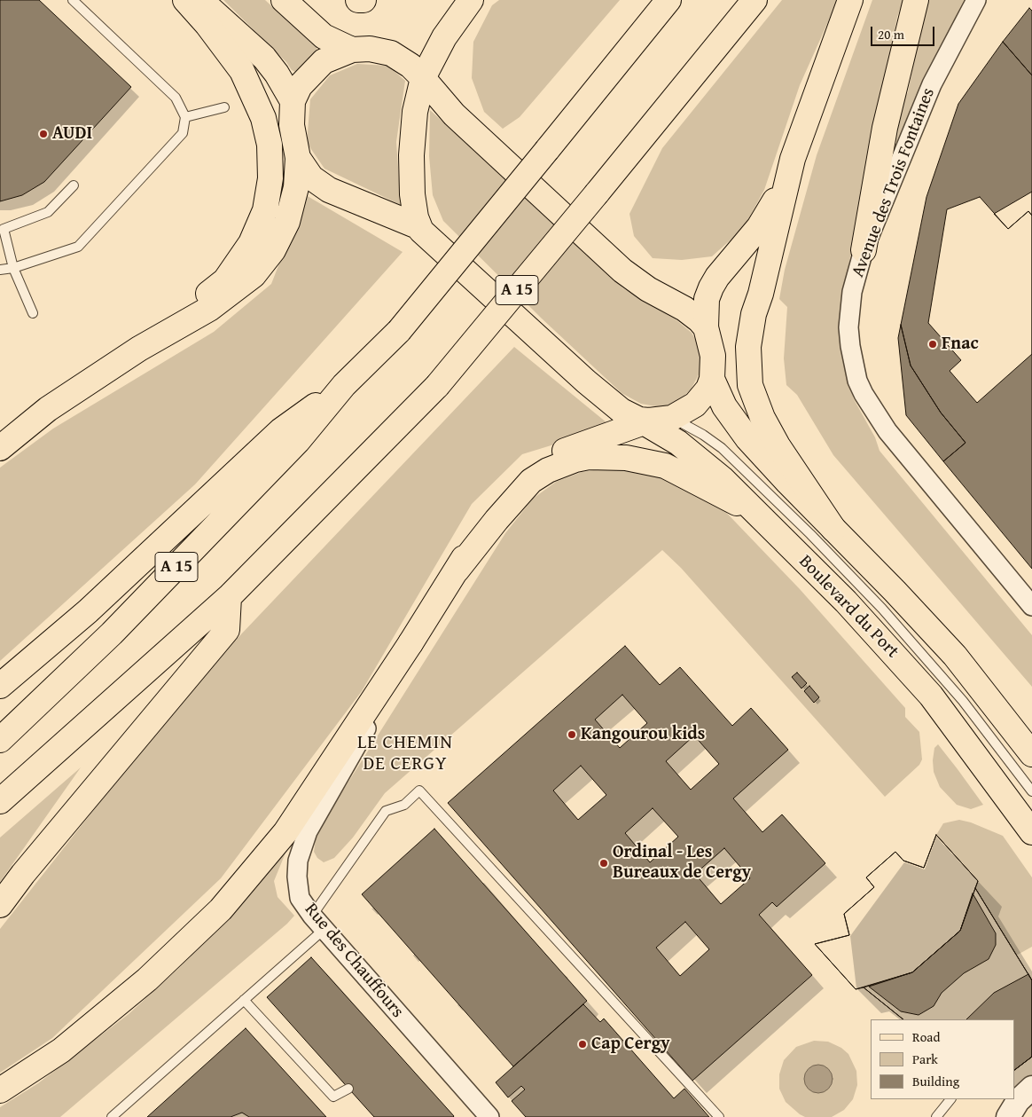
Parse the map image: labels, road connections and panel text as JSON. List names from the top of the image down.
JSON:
{
  "streets": {
    "main road": ["A 15", "Boulevard du Port"],
    "street": ["Avenue des Trois Fontaines", "Rue des Chauffours"]
  },
  "districts": ["LE CHEMIN DE CERGY"],
  "places": [
    "AUDI",
    "Fnac",
    "Kangourou kids",
    "Ordinal - Les Bureaux de Cergy",
    "Cap Cergy"
  ],
  "legend": ["Road", "Park", "Building"],
  "scale_bar": "20 m"
}
